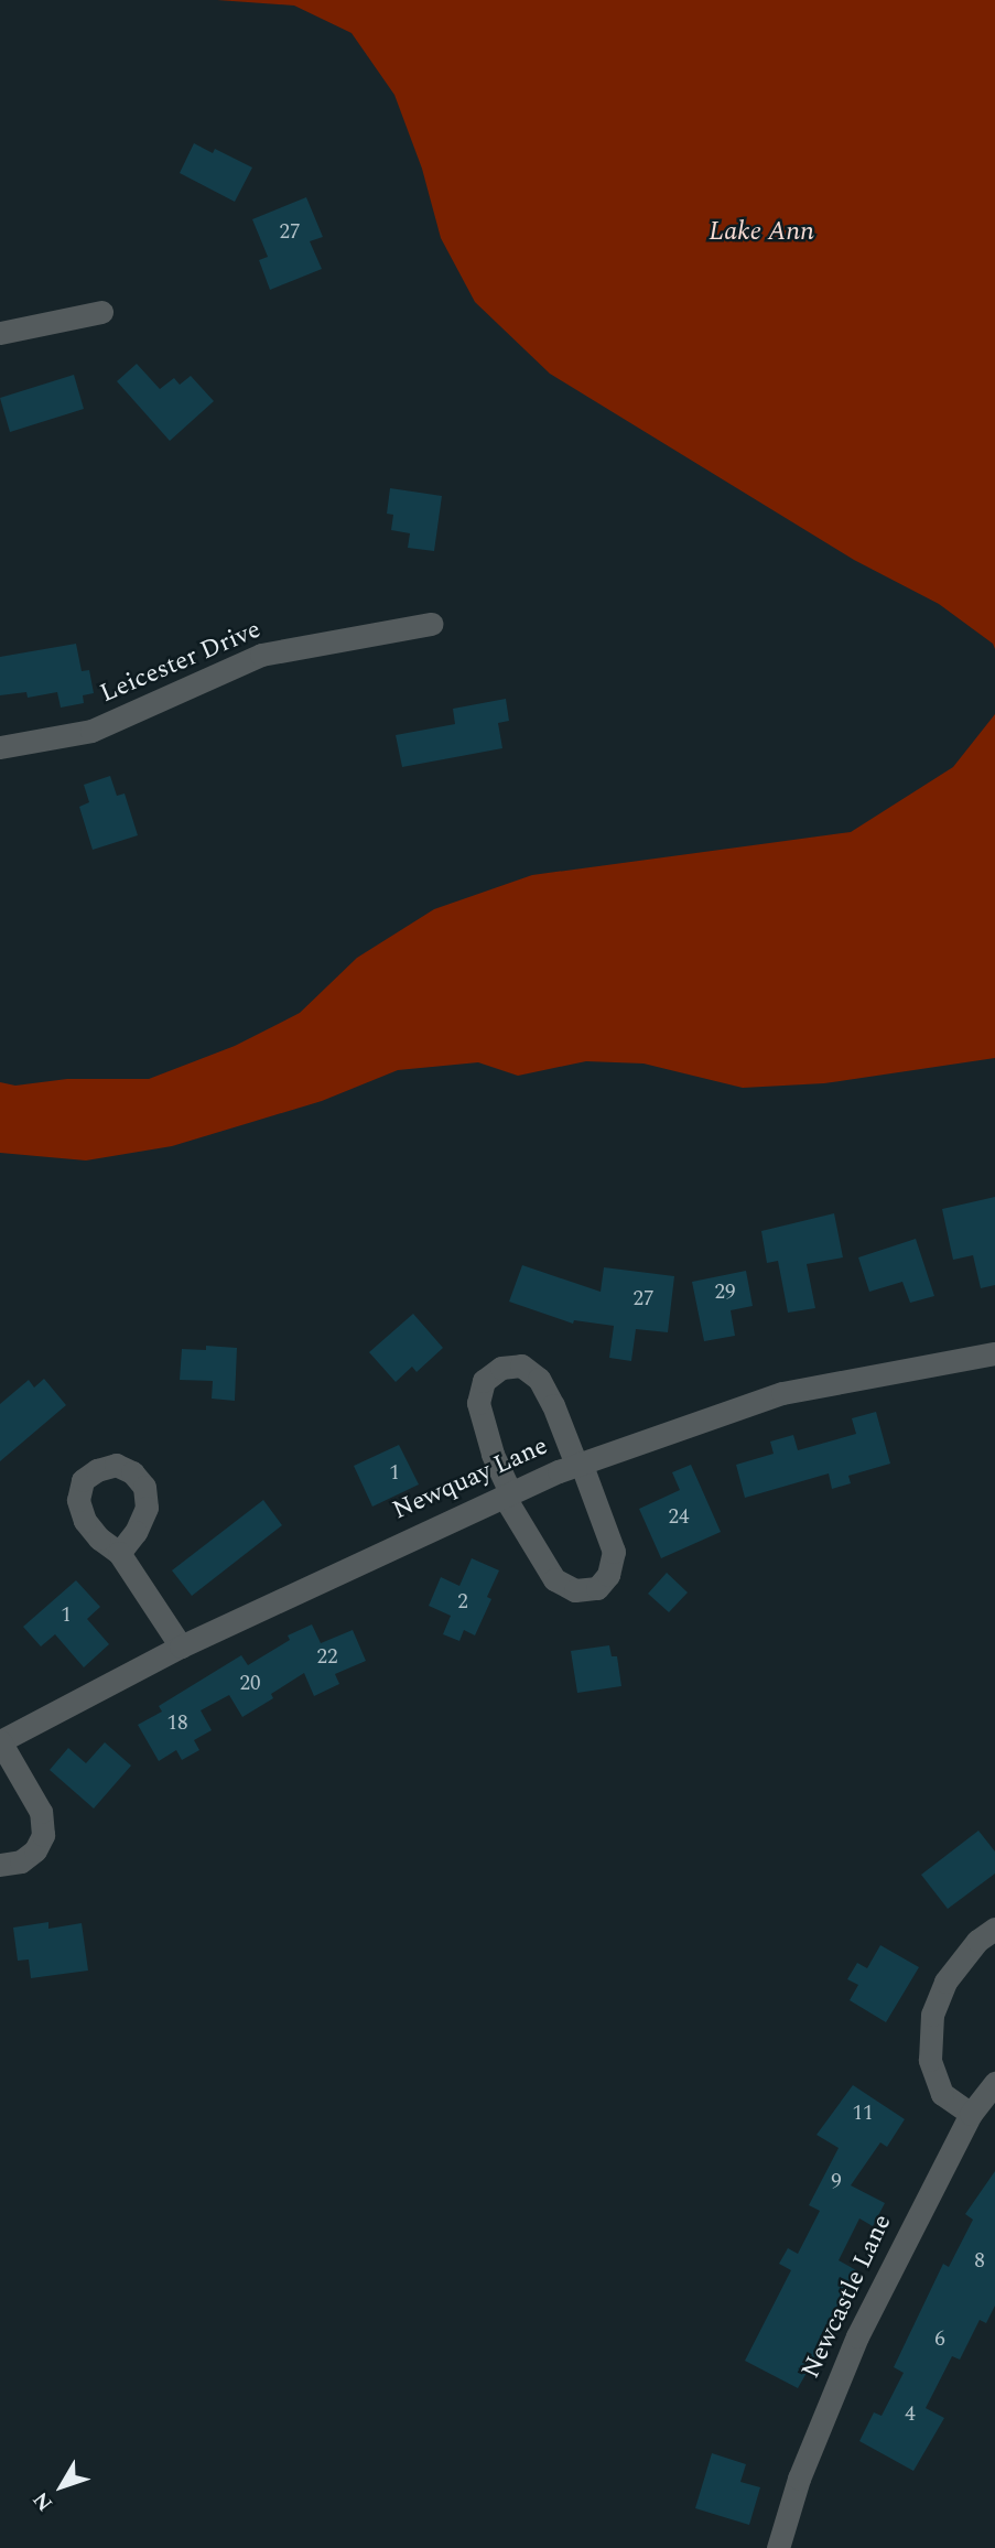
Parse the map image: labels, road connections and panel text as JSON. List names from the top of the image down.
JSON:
{
  "streets": {
    "street": ["Leicester Drive", "Newquay Lane", "Newcastle Lane"]
  },
  "water": ["Lake Ann"],
  "house_numbers": [
    "27",
    "29",
    "27",
    "1",
    "24",
    "2",
    "1",
    "22",
    "20",
    "18",
    "11",
    "9",
    "8",
    "6",
    "4"
  ],
  "north": "bottom left"
}
